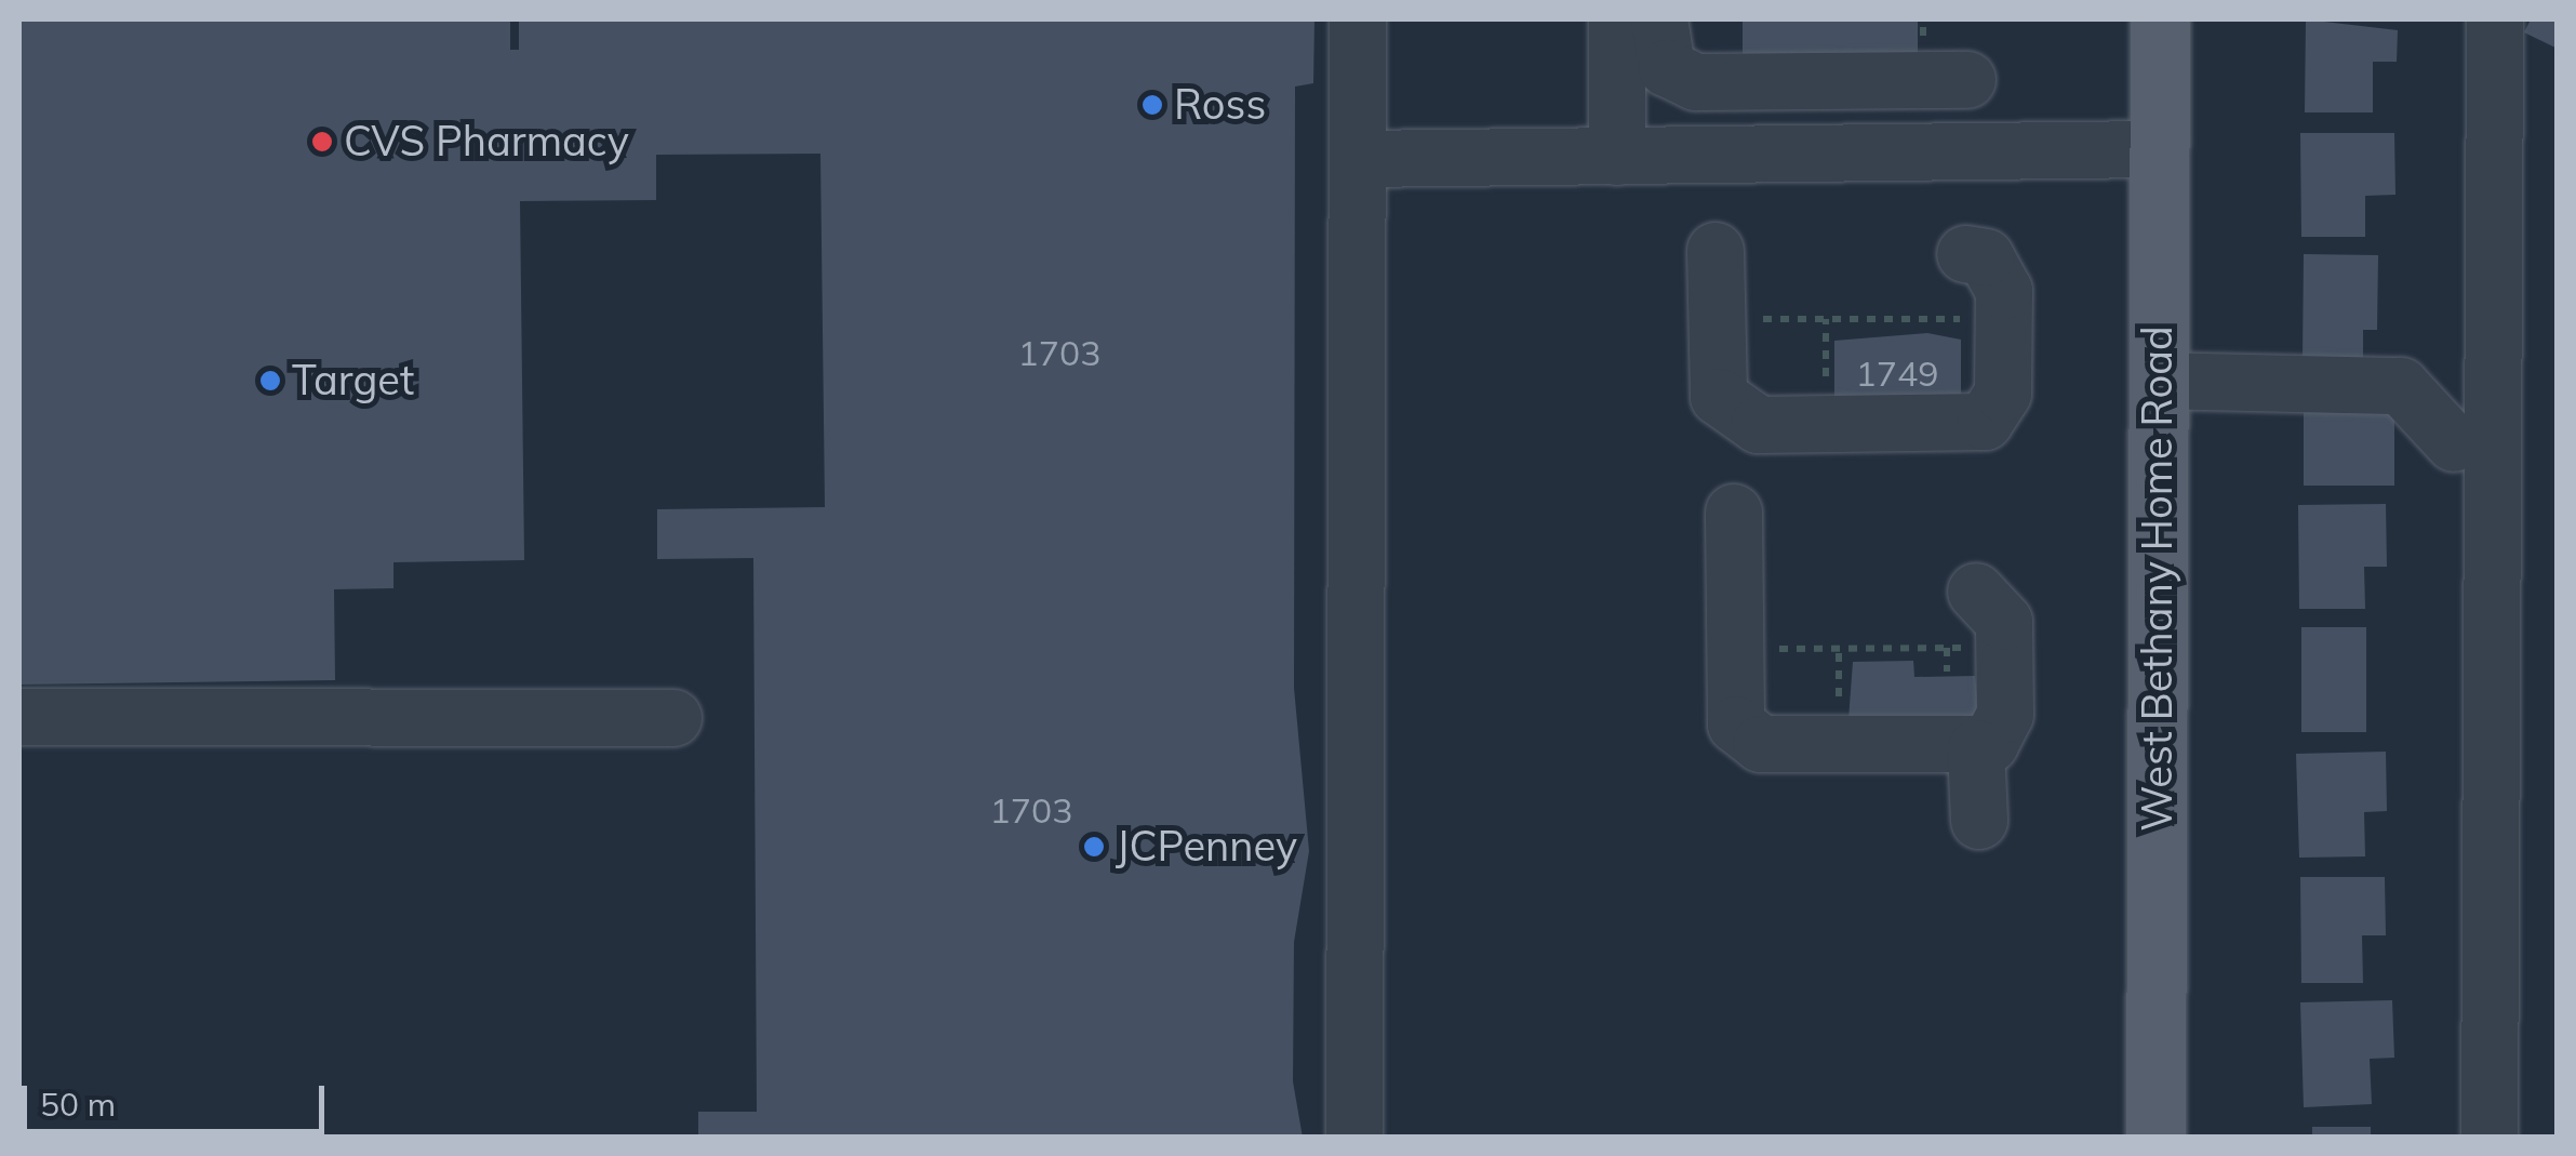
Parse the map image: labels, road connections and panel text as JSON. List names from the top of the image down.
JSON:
{
  "streets": {
    "main road": ["West Bethany Home Road"]
  },
  "places": [
    "Ross",
    "CVS Pharmacy",
    "Target",
    "JCPenney"
  ],
  "house_numbers": ["1703", "1749", "1703"],
  "scale_bar": "50 m"
}
